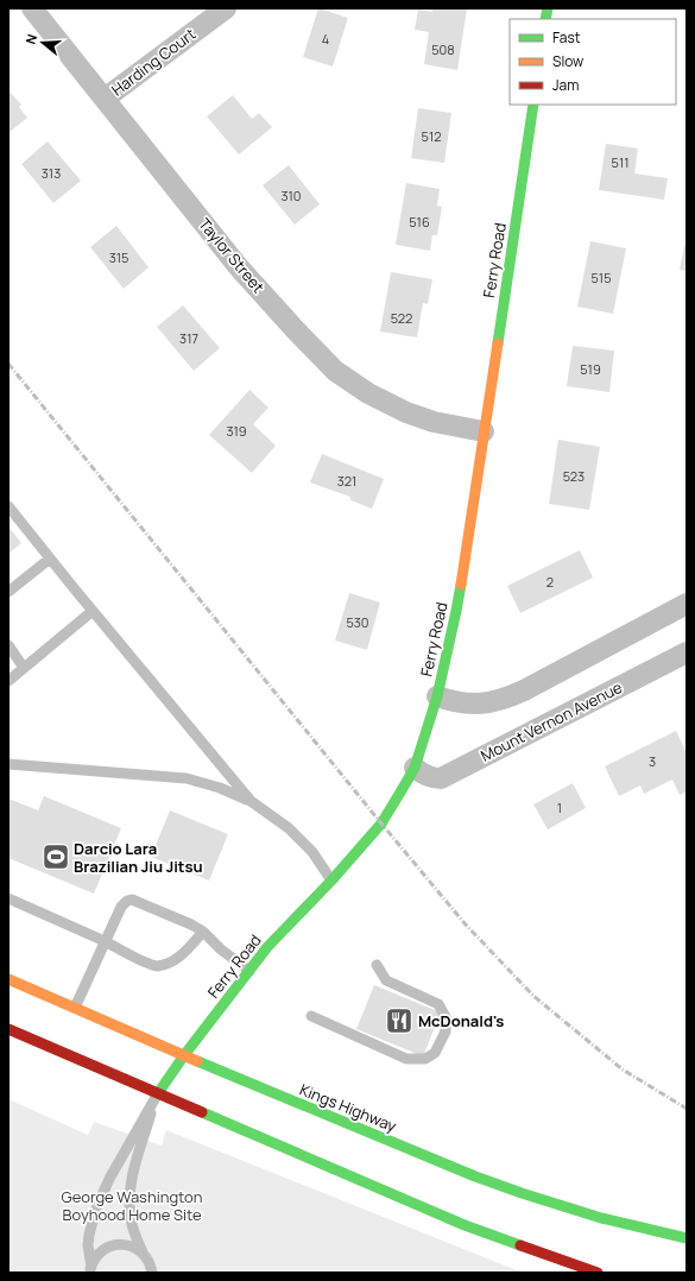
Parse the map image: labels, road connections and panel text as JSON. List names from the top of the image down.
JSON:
{
  "streets": {
    "main road": ["Ferry Road", "Kings Highway"],
    "street": ["Harding Court", "Taylor Street", "Mount Vernon Avenue"]
  },
  "crossings": [
    ["Harding Court", "Taylor Street"],
    ["Taylor Street", "Ferry Road"],
    ["Ferry Road", "Mount Vernon Avenue"],
    ["Ferry Road", "Kings Highway"]
  ],
  "parks": ["George Washington Boyhood Home Site"],
  "places": {
    "sports": ["Darcio Lara Brazilian Jiu Jitsu"],
    "restaurant": ["McDonald's"]
  },
  "house_numbers": [
    "4",
    "508",
    "512",
    "511",
    "313",
    "310",
    "516",
    "315",
    "515",
    "522",
    "317",
    "519",
    "319",
    "523",
    "321",
    "2",
    "530",
    "3",
    "1"
  ],
  "legend": ["Fast", "Slow", "Jam"],
  "north": "left"
}
